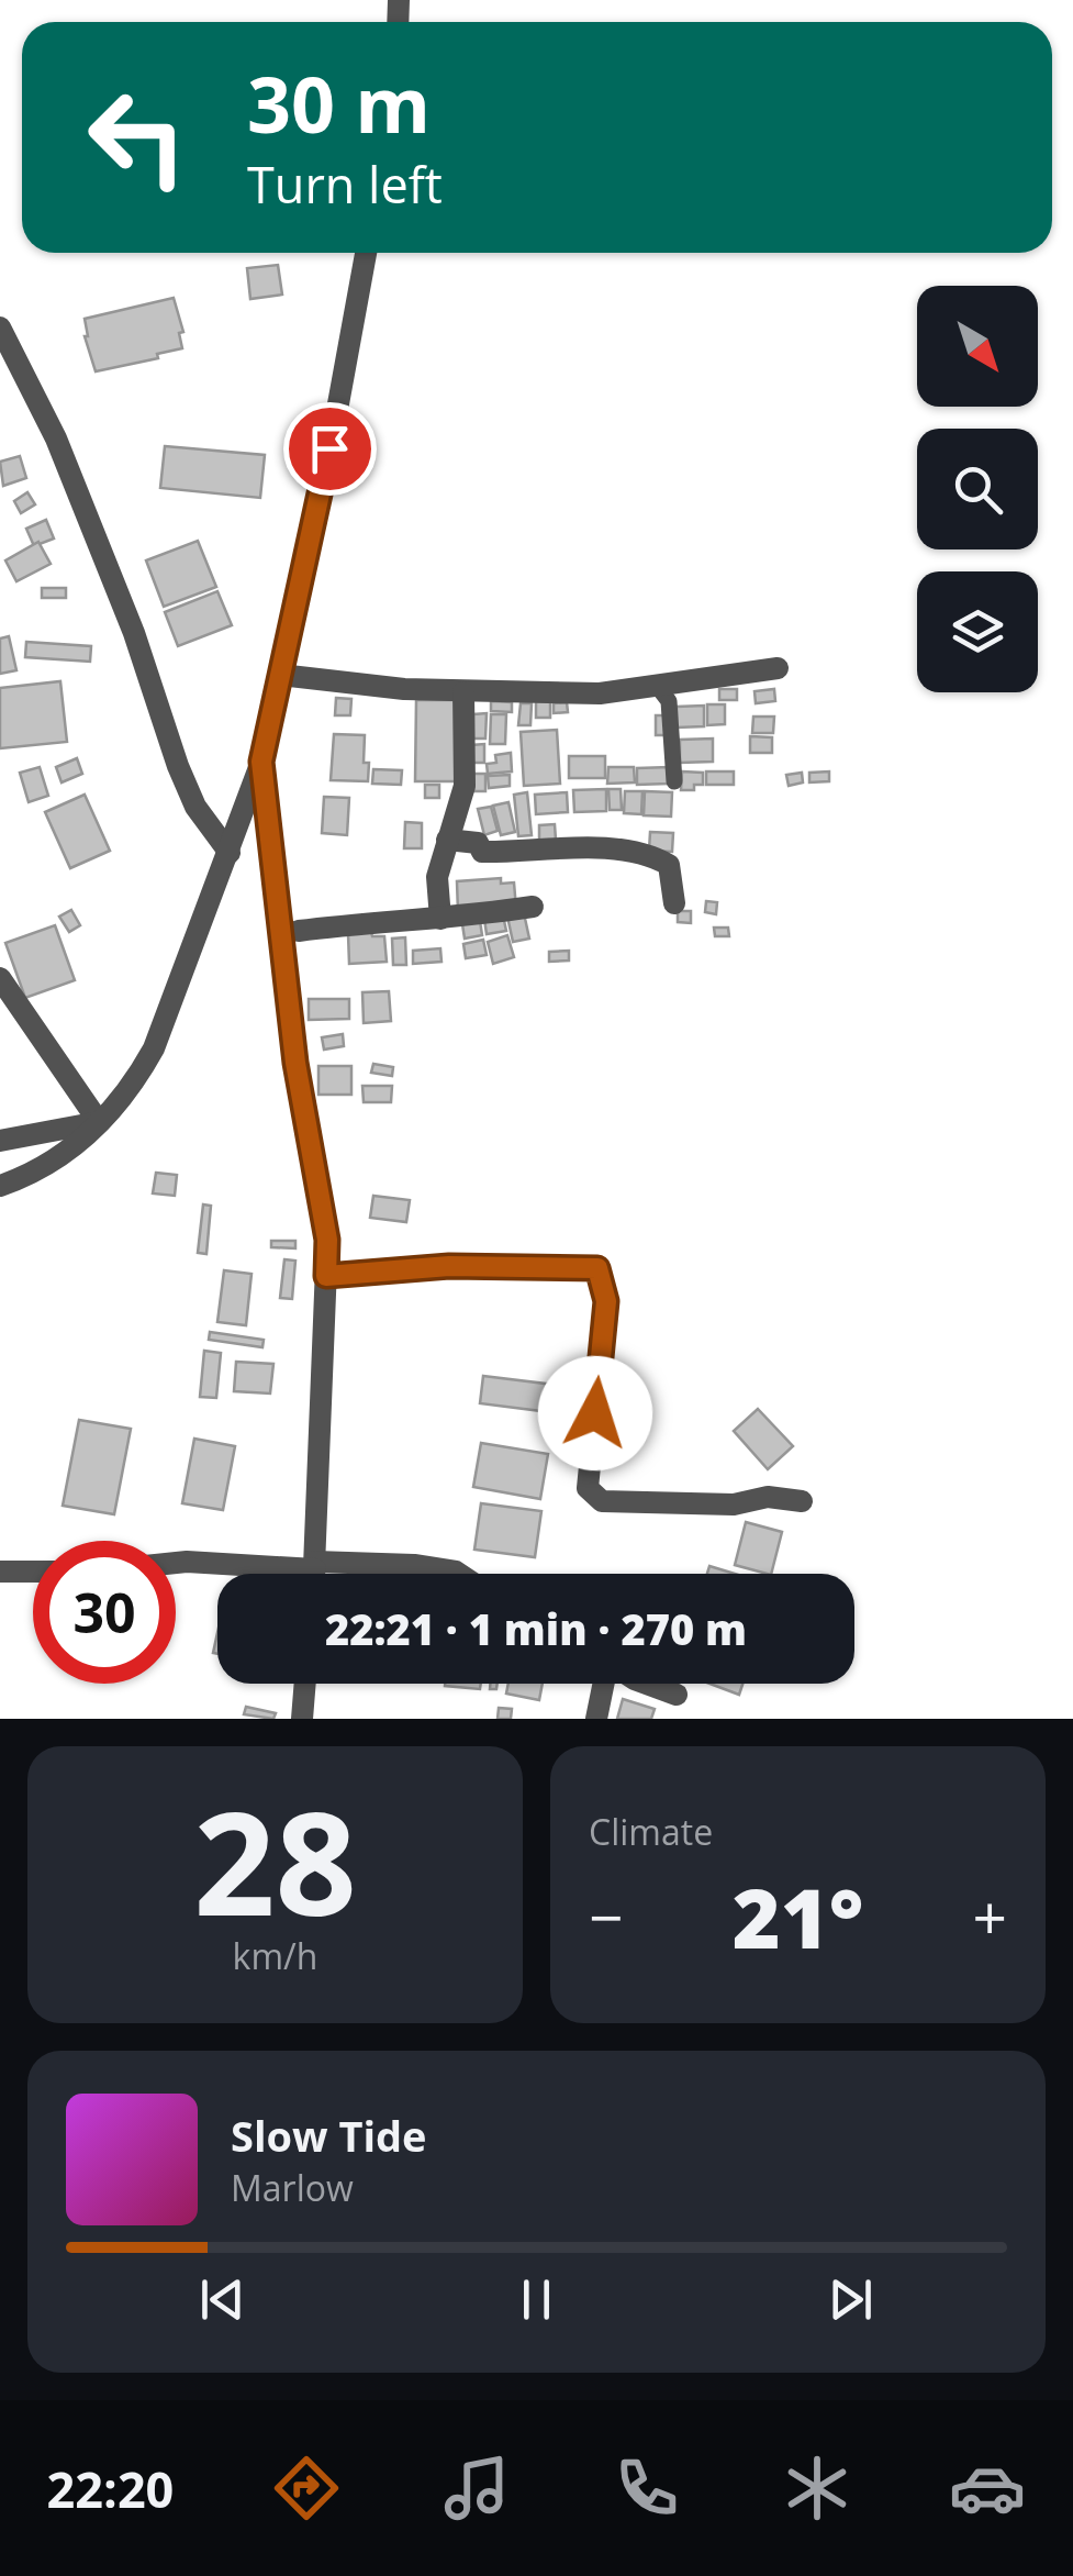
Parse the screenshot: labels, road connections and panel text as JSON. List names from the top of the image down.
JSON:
{
  "north": "bottom right",
  "page": {
    "turn": ["30 m", "Turn left"],
    "limit": "30",
    "trip": "22:21 · 1 min · 270 m",
    "tile": [
      ["28", "km/h"],
      "Climate"
    ],
    "heat": ["−", "21°", "+"],
    "song": ["Slow Tide", "Marlow"],
    "tabs": "22:20"
  }
}
